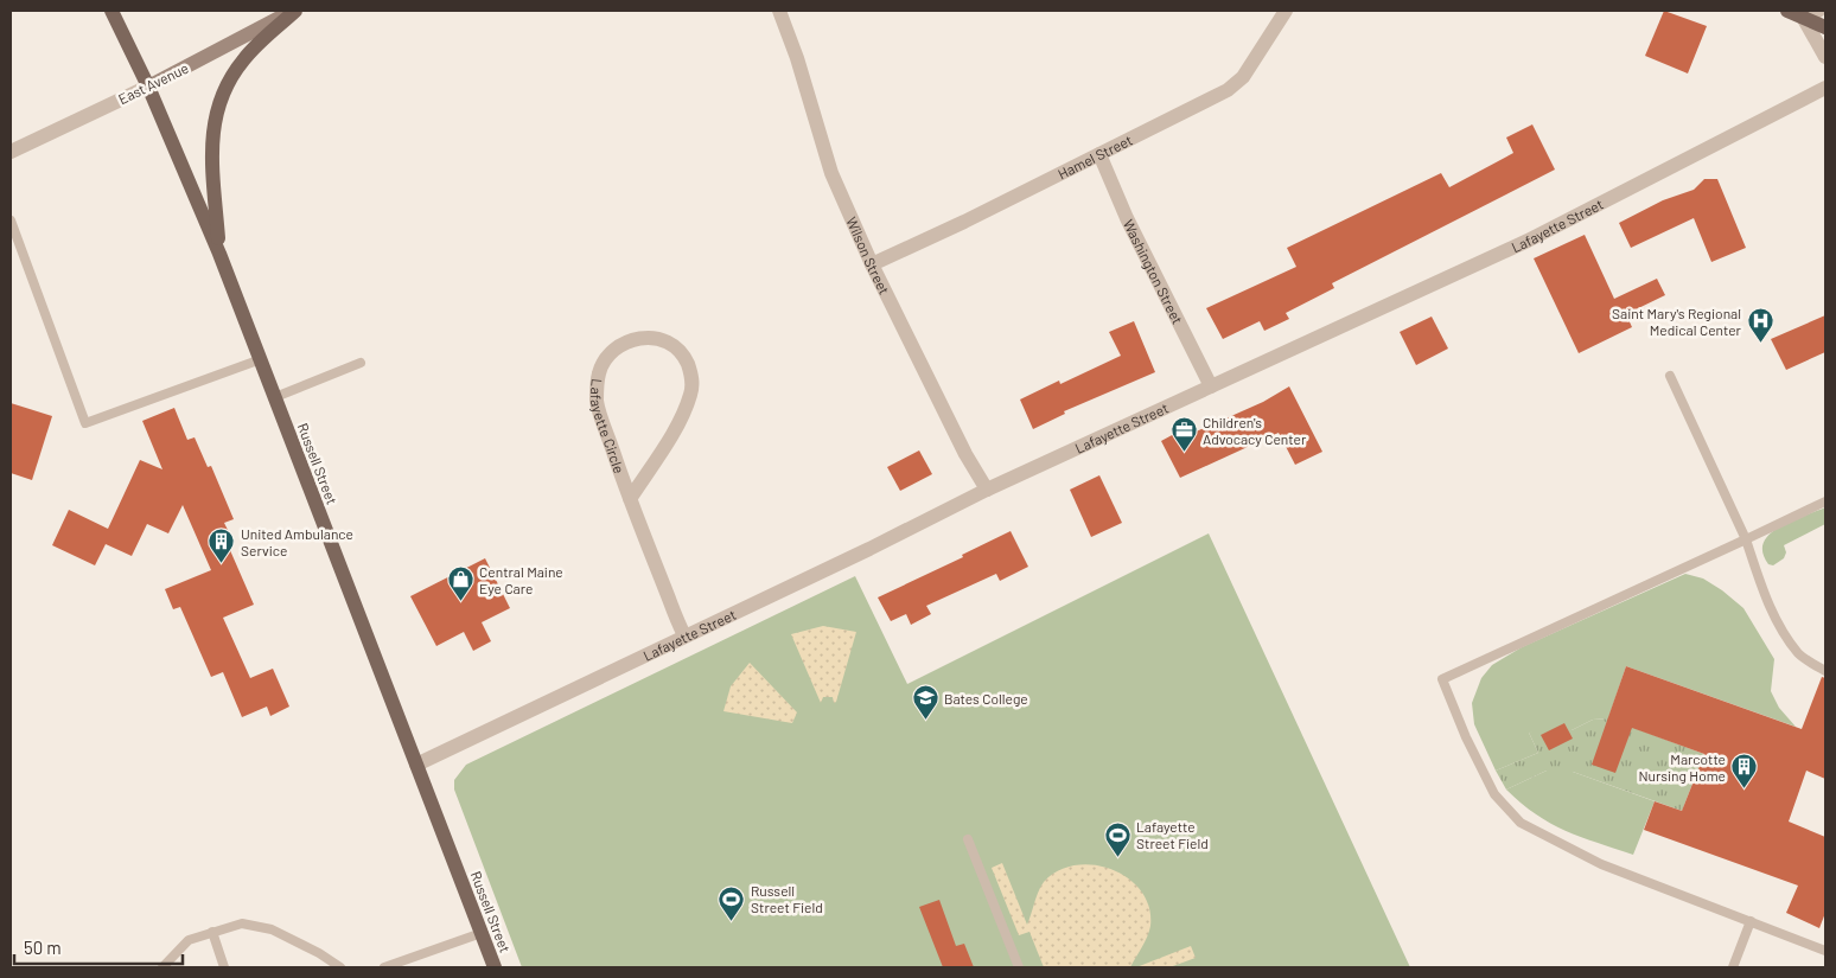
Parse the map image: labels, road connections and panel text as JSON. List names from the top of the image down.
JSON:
{
  "streets": {
    "main road": ["East Avenue", "Russell Street"],
    "street": [
      "Hamel Street",
      "Lafayette Street",
      "Wilson Street",
      "Washington Street",
      "Lafayette Circle"
    ]
  },
  "crossings": [
    ["East Avenue", "Russell Street"],
    ["Hamel Street", "Wilson Street"],
    ["Hamel Street", "Washington Street"],
    ["Lafayette Street", "Wilson Street"],
    ["Lafayette Street", "Washington Street"],
    ["Lafayette Street", "Lafayette Circle"],
    ["Lafayette Street", "Russell Street"]
  ],
  "places": {
    "hospital": ["Saint Mary's Regional Medical Center"],
    "office": ["Children's Advocacy Center"],
    "building": ["United Ambulance Service", "Marcotte Nursing Home"],
    "shop": ["Central Maine Eye Care"],
    "school or university": ["Bates College"],
    "sports": ["Lafayette Street Field", "Russell Street Field"]
  },
  "scale_bar": "50 m"
}
